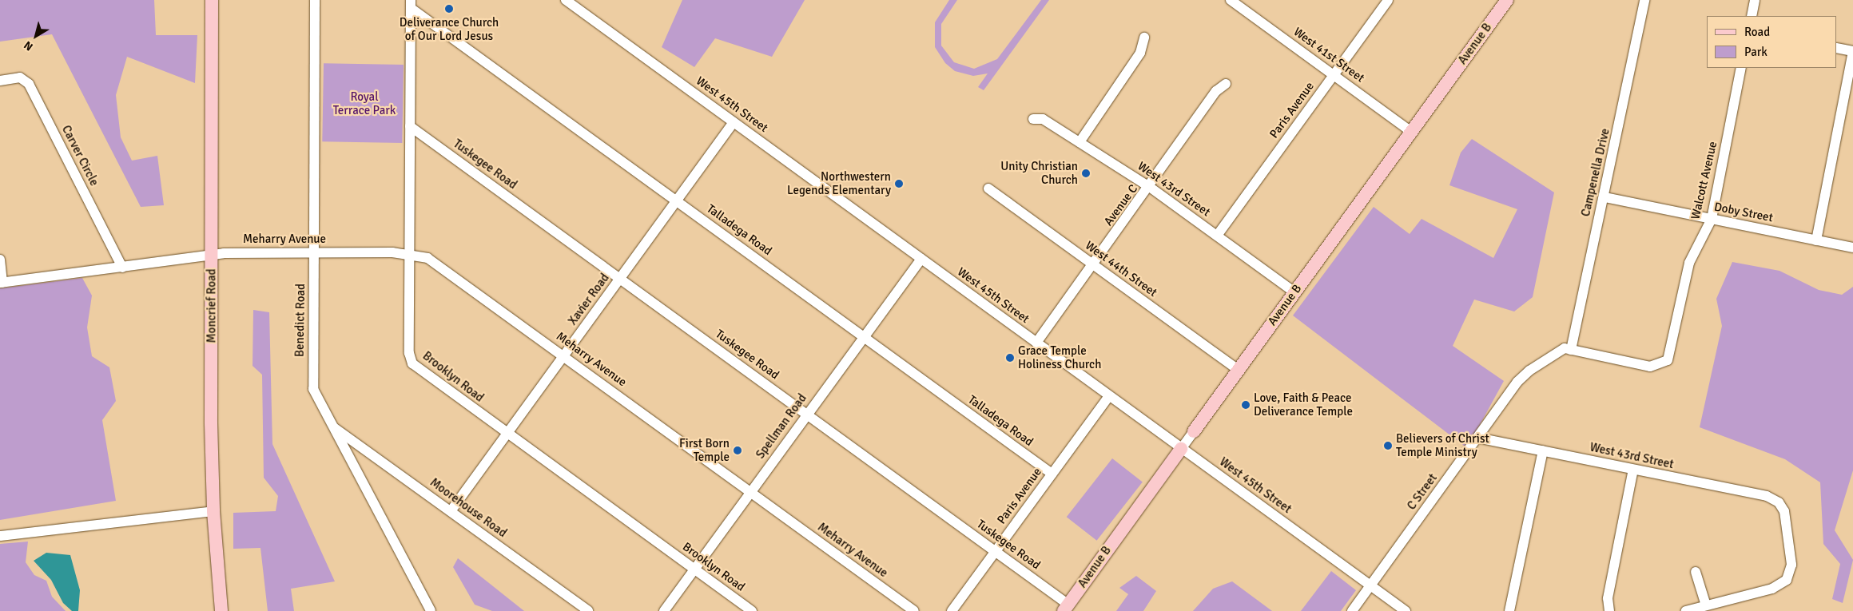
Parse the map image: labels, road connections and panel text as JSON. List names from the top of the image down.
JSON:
{
  "streets": {
    "main road": ["Avenue B", "Moncrief Road"],
    "street": [
      "West 41st Street",
      "West 45th Street",
      "Paris Avenue",
      "Carver Circle",
      "Tuskegee Road",
      "Campenella Drive",
      "Walcott Avenue",
      "West 43rd Street",
      "Avenue C",
      "Doby Street",
      "Talladega Road",
      "Meharry Avenue",
      "West 44th Street",
      "Xavier Road",
      "Benedict Road",
      "Brooklyn Road",
      "Spellman Road",
      "C Street",
      "Moorehouse Road"
    ]
  },
  "crossings": [
    ["Avenue B", "West 41st Street"],
    ["Avenue B", "West 45th Street"],
    ["Avenue B", "Tuskegee Road"],
    ["Avenue B", "West 43rd Street"],
    ["Avenue B", "West 44th Street"],
    ["West 41st Street", "Paris Avenue"],
    ["West 45th Street", "Paris Avenue"],
    ["West 45th Street", "Avenue C"],
    ["West 45th Street", "Xavier Road"],
    ["West 45th Street", "Spellman Road"],
    ["West 45th Street", "C Street"],
    ["Paris Avenue", "Tuskegee Road"],
    ["Paris Avenue", "West 43rd Street"],
    ["Paris Avenue", "Talladega Road"],
    ["Carver Circle", "Meharry Avenue"],
    ["Tuskegee Road", "Xavier Road"],
    ["Tuskegee Road", "Brooklyn Road"],
    ["Tuskegee Road", "Spellman Road"],
    ["Campenella Drive", "Walcott Avenue"],
    ["Campenella Drive", "Doby Street"],
    ["Campenella Drive", "C Street"],
    ["Walcott Avenue", "Doby Street"],
    ["Walcott Avenue", "C Street"],
    ["West 43rd Street", "Avenue C"],
    ["West 43rd Street", "C Street"],
    ["Avenue C", "West 44th Street"],
    ["Talladega Road", "Xavier Road"],
    ["Talladega Road", "Brooklyn Road"],
    ["Talladega Road", "Spellman Road"],
    ["Meharry Avenue", "Xavier Road"],
    ["Meharry Avenue", "Moncrief Road"],
    ["Meharry Avenue", "Benedict Road"],
    ["Meharry Avenue", "Brooklyn Road"],
    ["Meharry Avenue", "Spellman Road"],
    ["Xavier Road", "Brooklyn Road"],
    ["Xavier Road", "Moorehouse Road"],
    ["Benedict Road", "Moorehouse Road"],
    ["Brooklyn Road", "Spellman Road"]
  ],
  "parks": ["Royal Terrace Park"],
  "places": [
    "Deliverance Church of Our Lord Jesus",
    "Unity Christian Church",
    "Northwestern Legends Elementary",
    "Grace Temple Holiness Church",
    "Love, Faith & Peace Deliverance Temple",
    "Believers of Christ Temple Ministry",
    "First Born Temple"
  ],
  "legend": ["Road", "Park"],
  "north": "bottom left"
}
